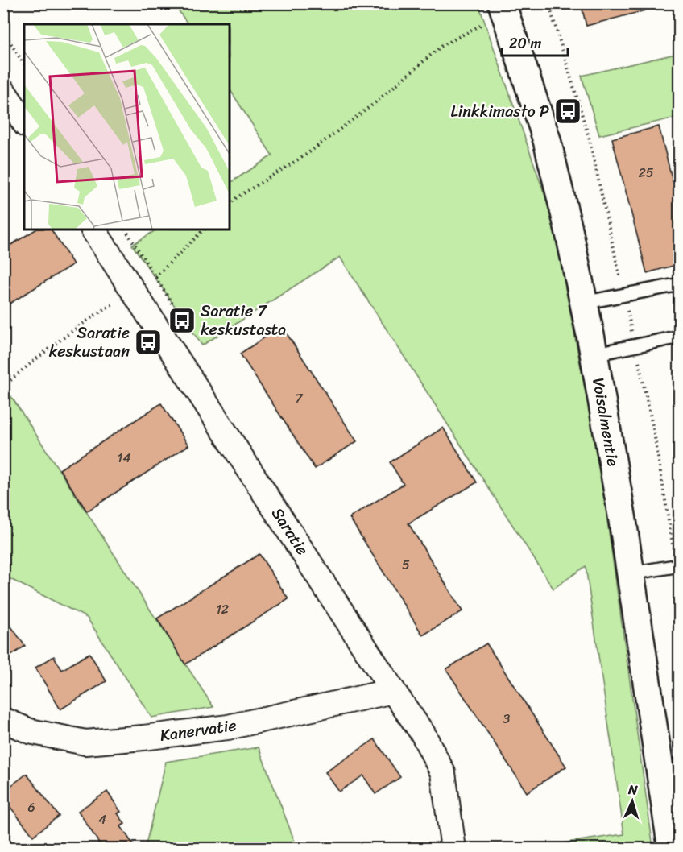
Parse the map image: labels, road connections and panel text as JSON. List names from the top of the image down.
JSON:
{
  "streets": {
    "street": ["Voisalmentie", "Saratie", "Kanervatie"]
  },
  "crossings": [
    ["Saratie", "Kanervatie"]
  ],
  "places": {
    "bus stop": ["Linkkimasto P", "Saratie 7 keskustasta", "Saratie keskustaan"]
  },
  "house_numbers": [
    "25",
    "7",
    "14",
    "5",
    "12",
    "3",
    "6",
    "4"
  ],
  "scale_bar": "20 m",
  "north": "top"
}
